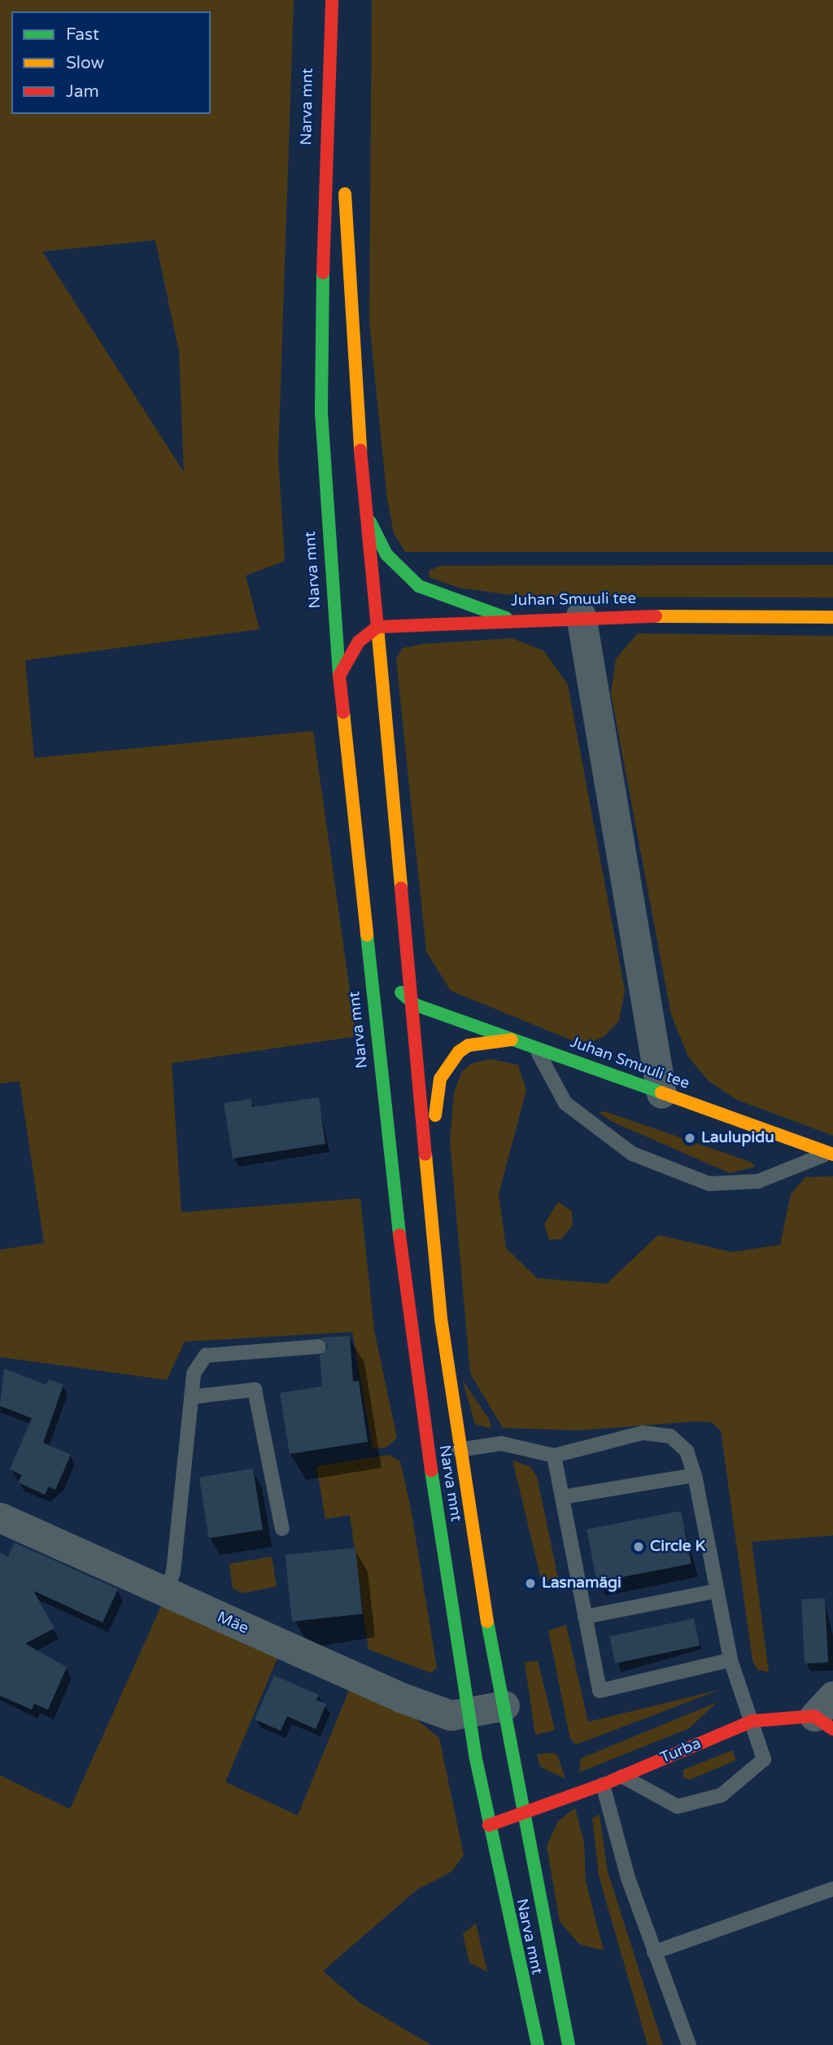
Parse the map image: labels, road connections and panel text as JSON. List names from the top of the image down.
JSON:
{
  "streets": {
    "main road": ["Narva mnt", "Juhan Smuuli tee", "Turba"],
    "street": ["Mäe"]
  },
  "crossings": [
    ["Narva mnt", "Juhan Smuuli tee"],
    ["Narva mnt", "Mäe"],
    ["Narva mnt", "Turba"]
  ],
  "places": ["Laulupidu", "Circle K", "Lasnamägi"],
  "legend": ["Fast", "Slow", "Jam"]
}
